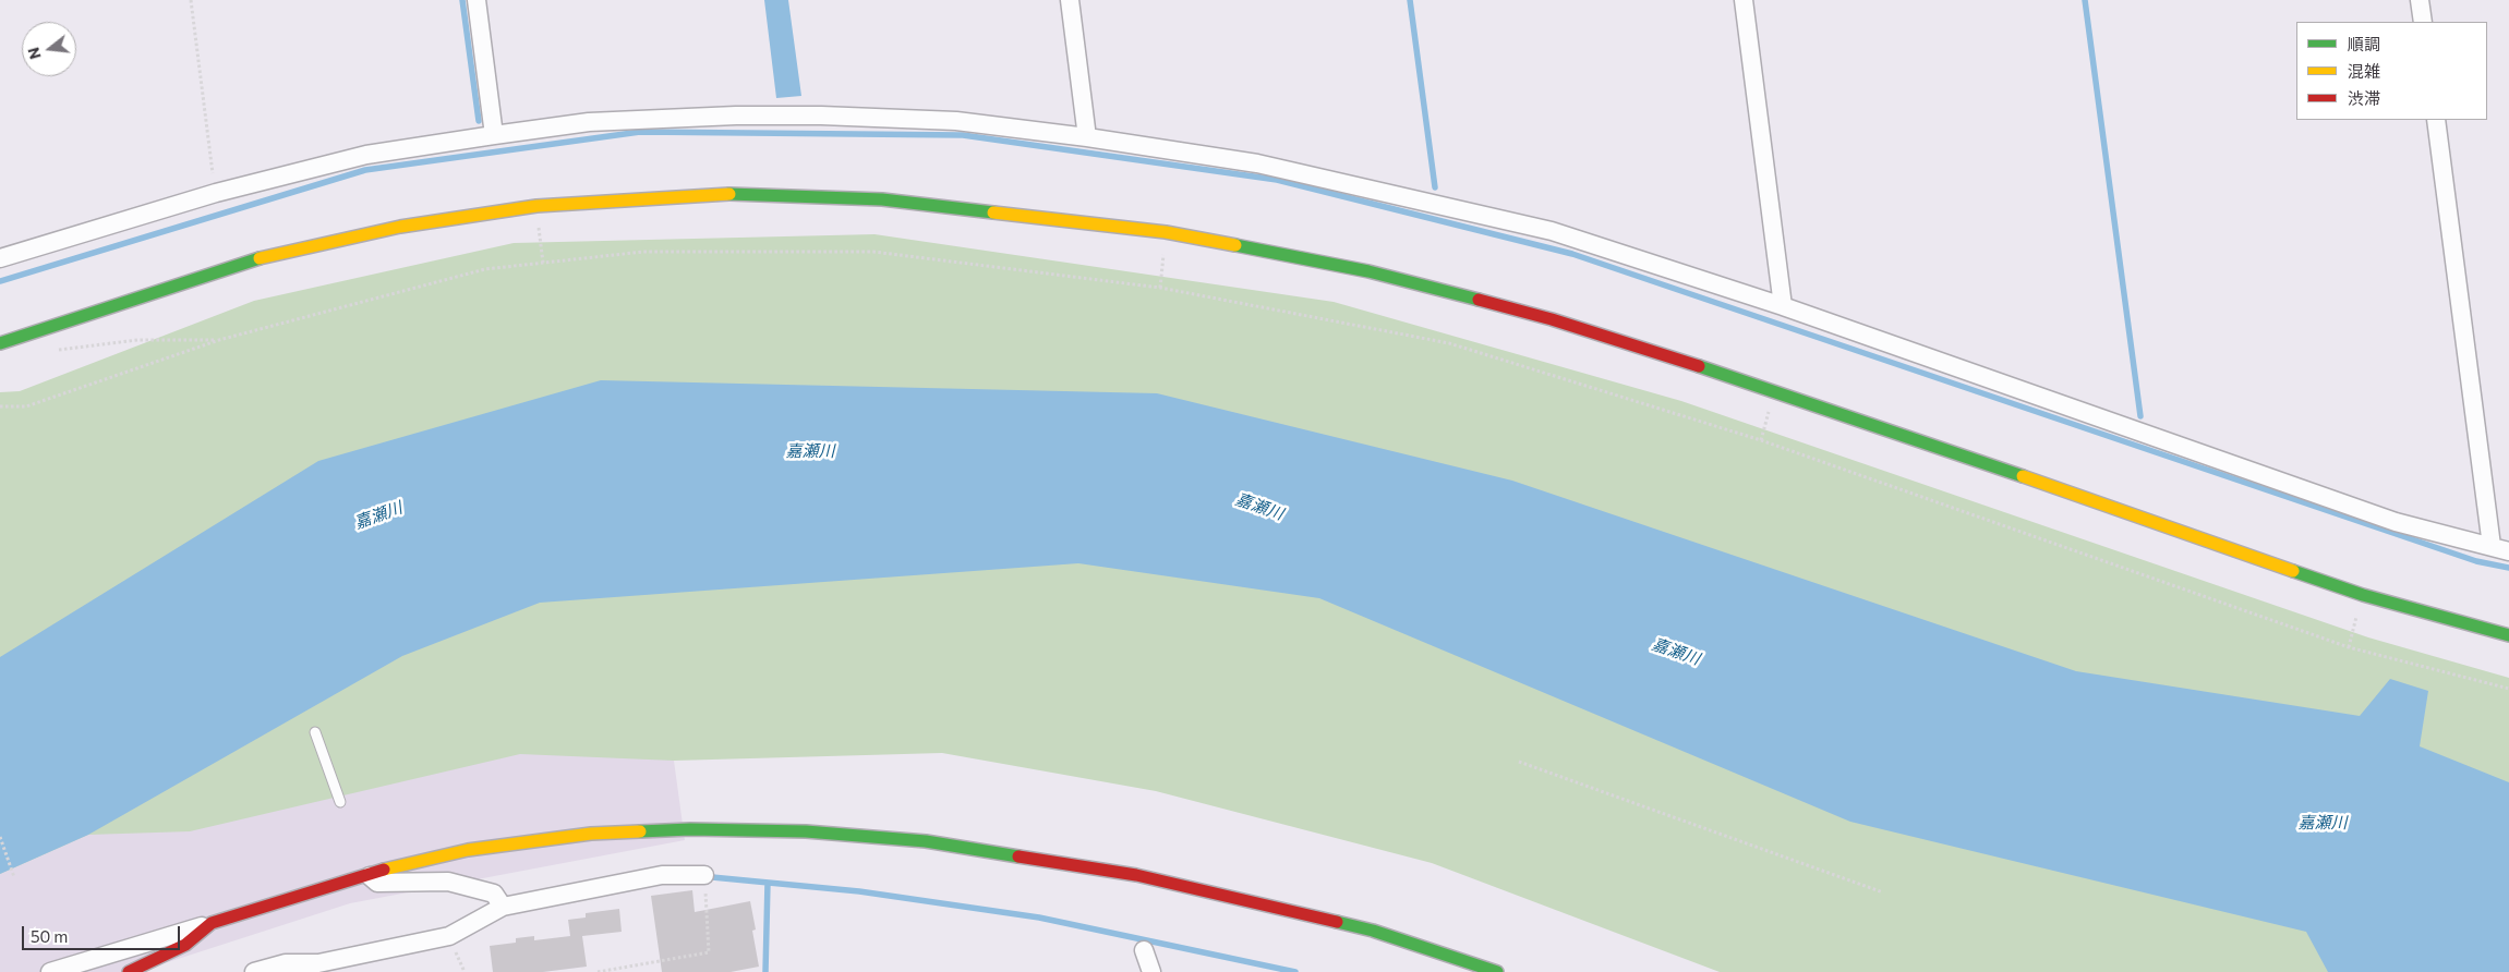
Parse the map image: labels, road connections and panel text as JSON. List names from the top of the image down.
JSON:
{
  "water": ["嘉瀬川"],
  "legend": ["順調", "混雑", "渋滞"],
  "scale_bar": "50 m",
  "north": "left"
}
